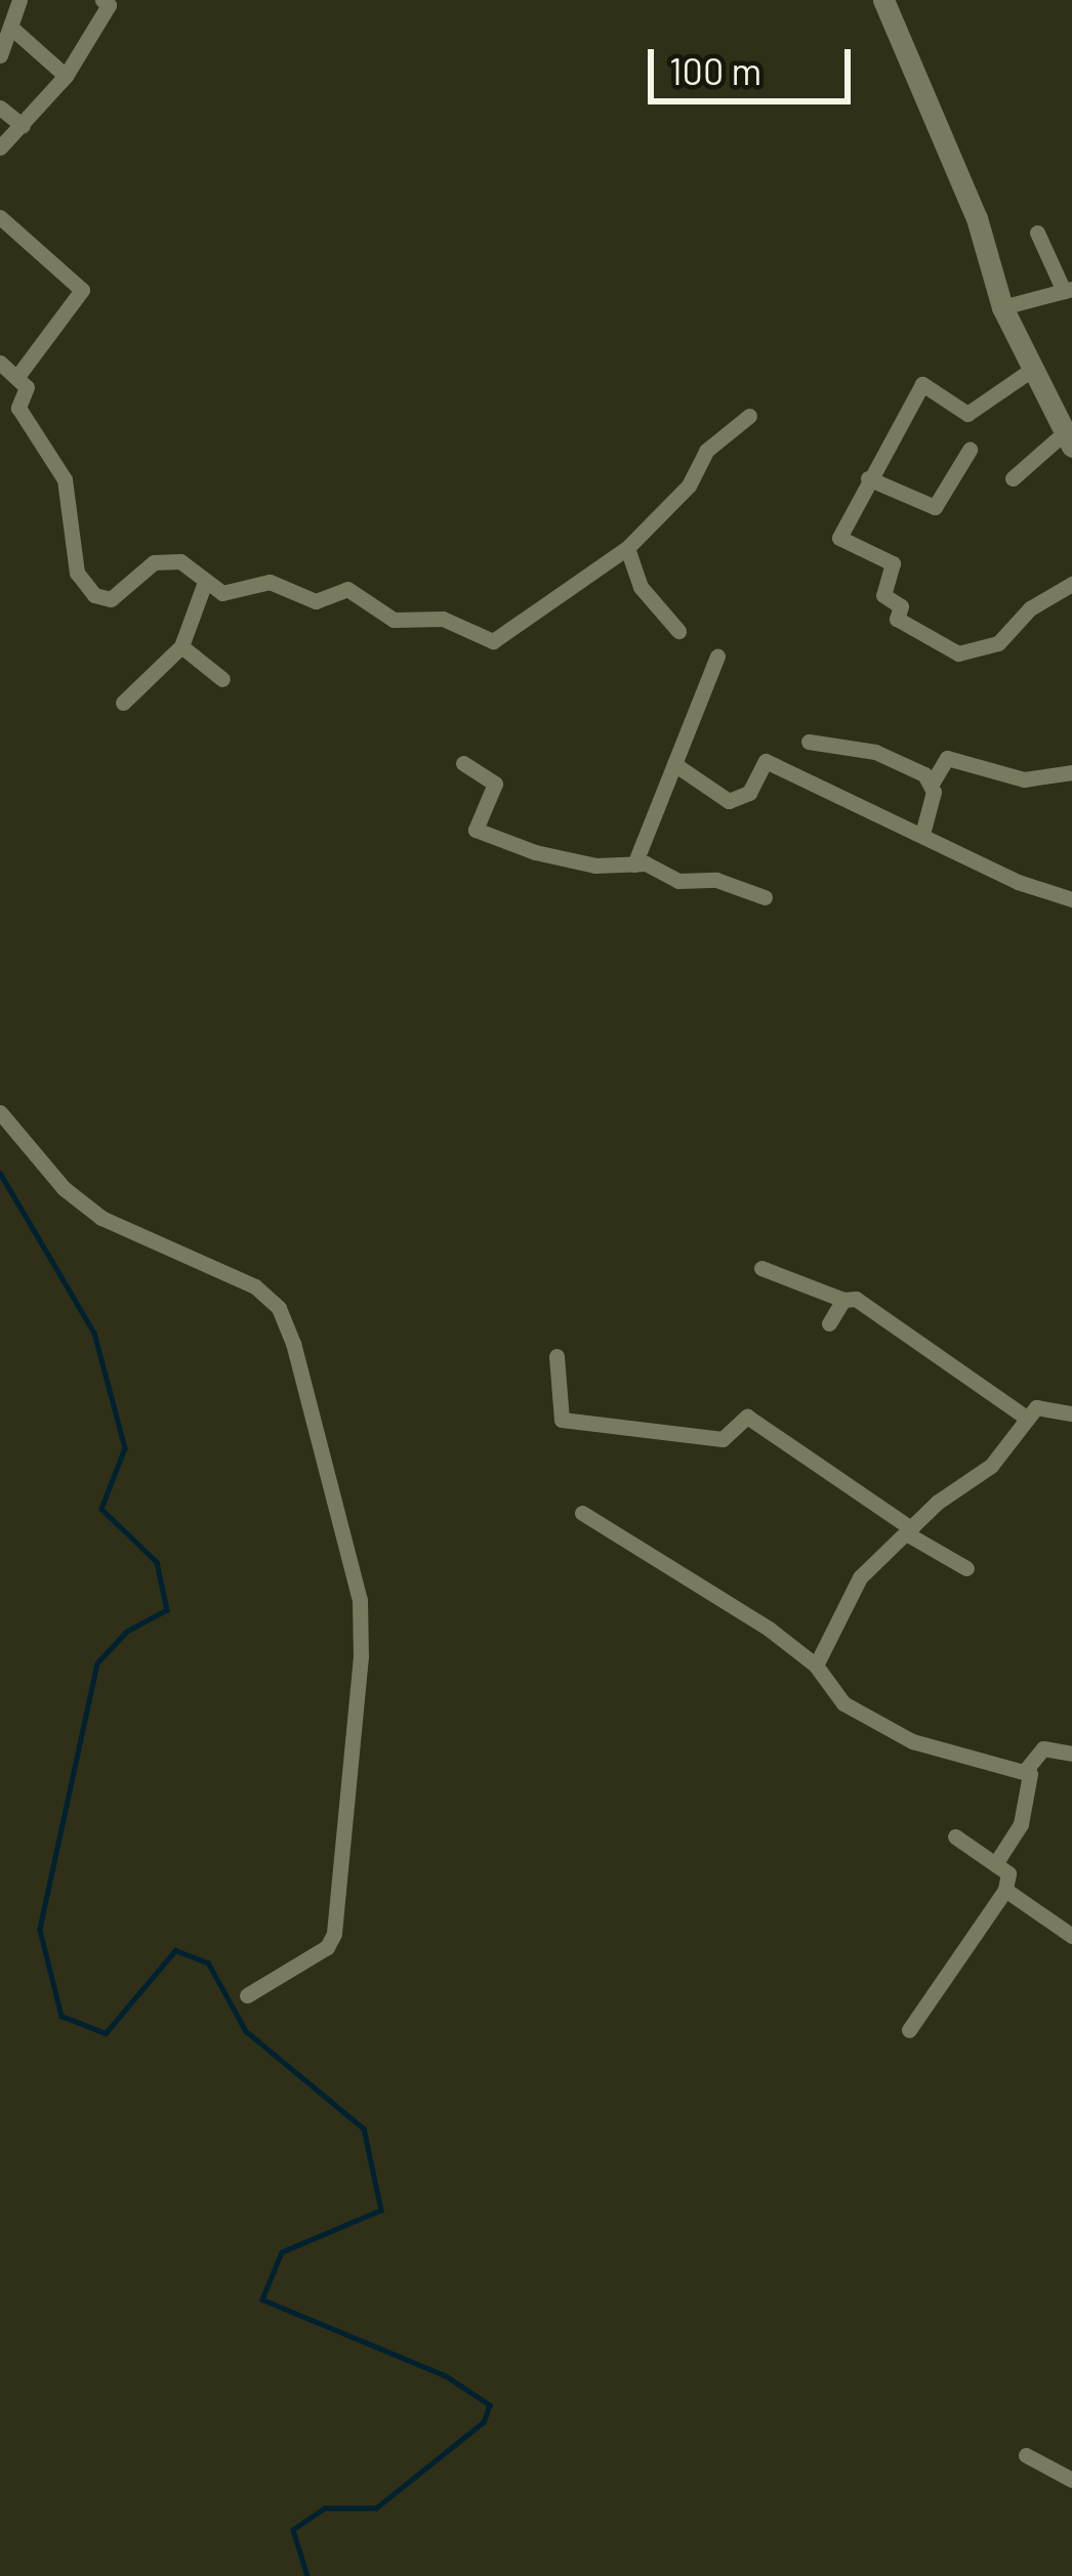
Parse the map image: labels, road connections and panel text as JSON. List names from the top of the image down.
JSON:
{
  "scale_bar": "100 m"
}
